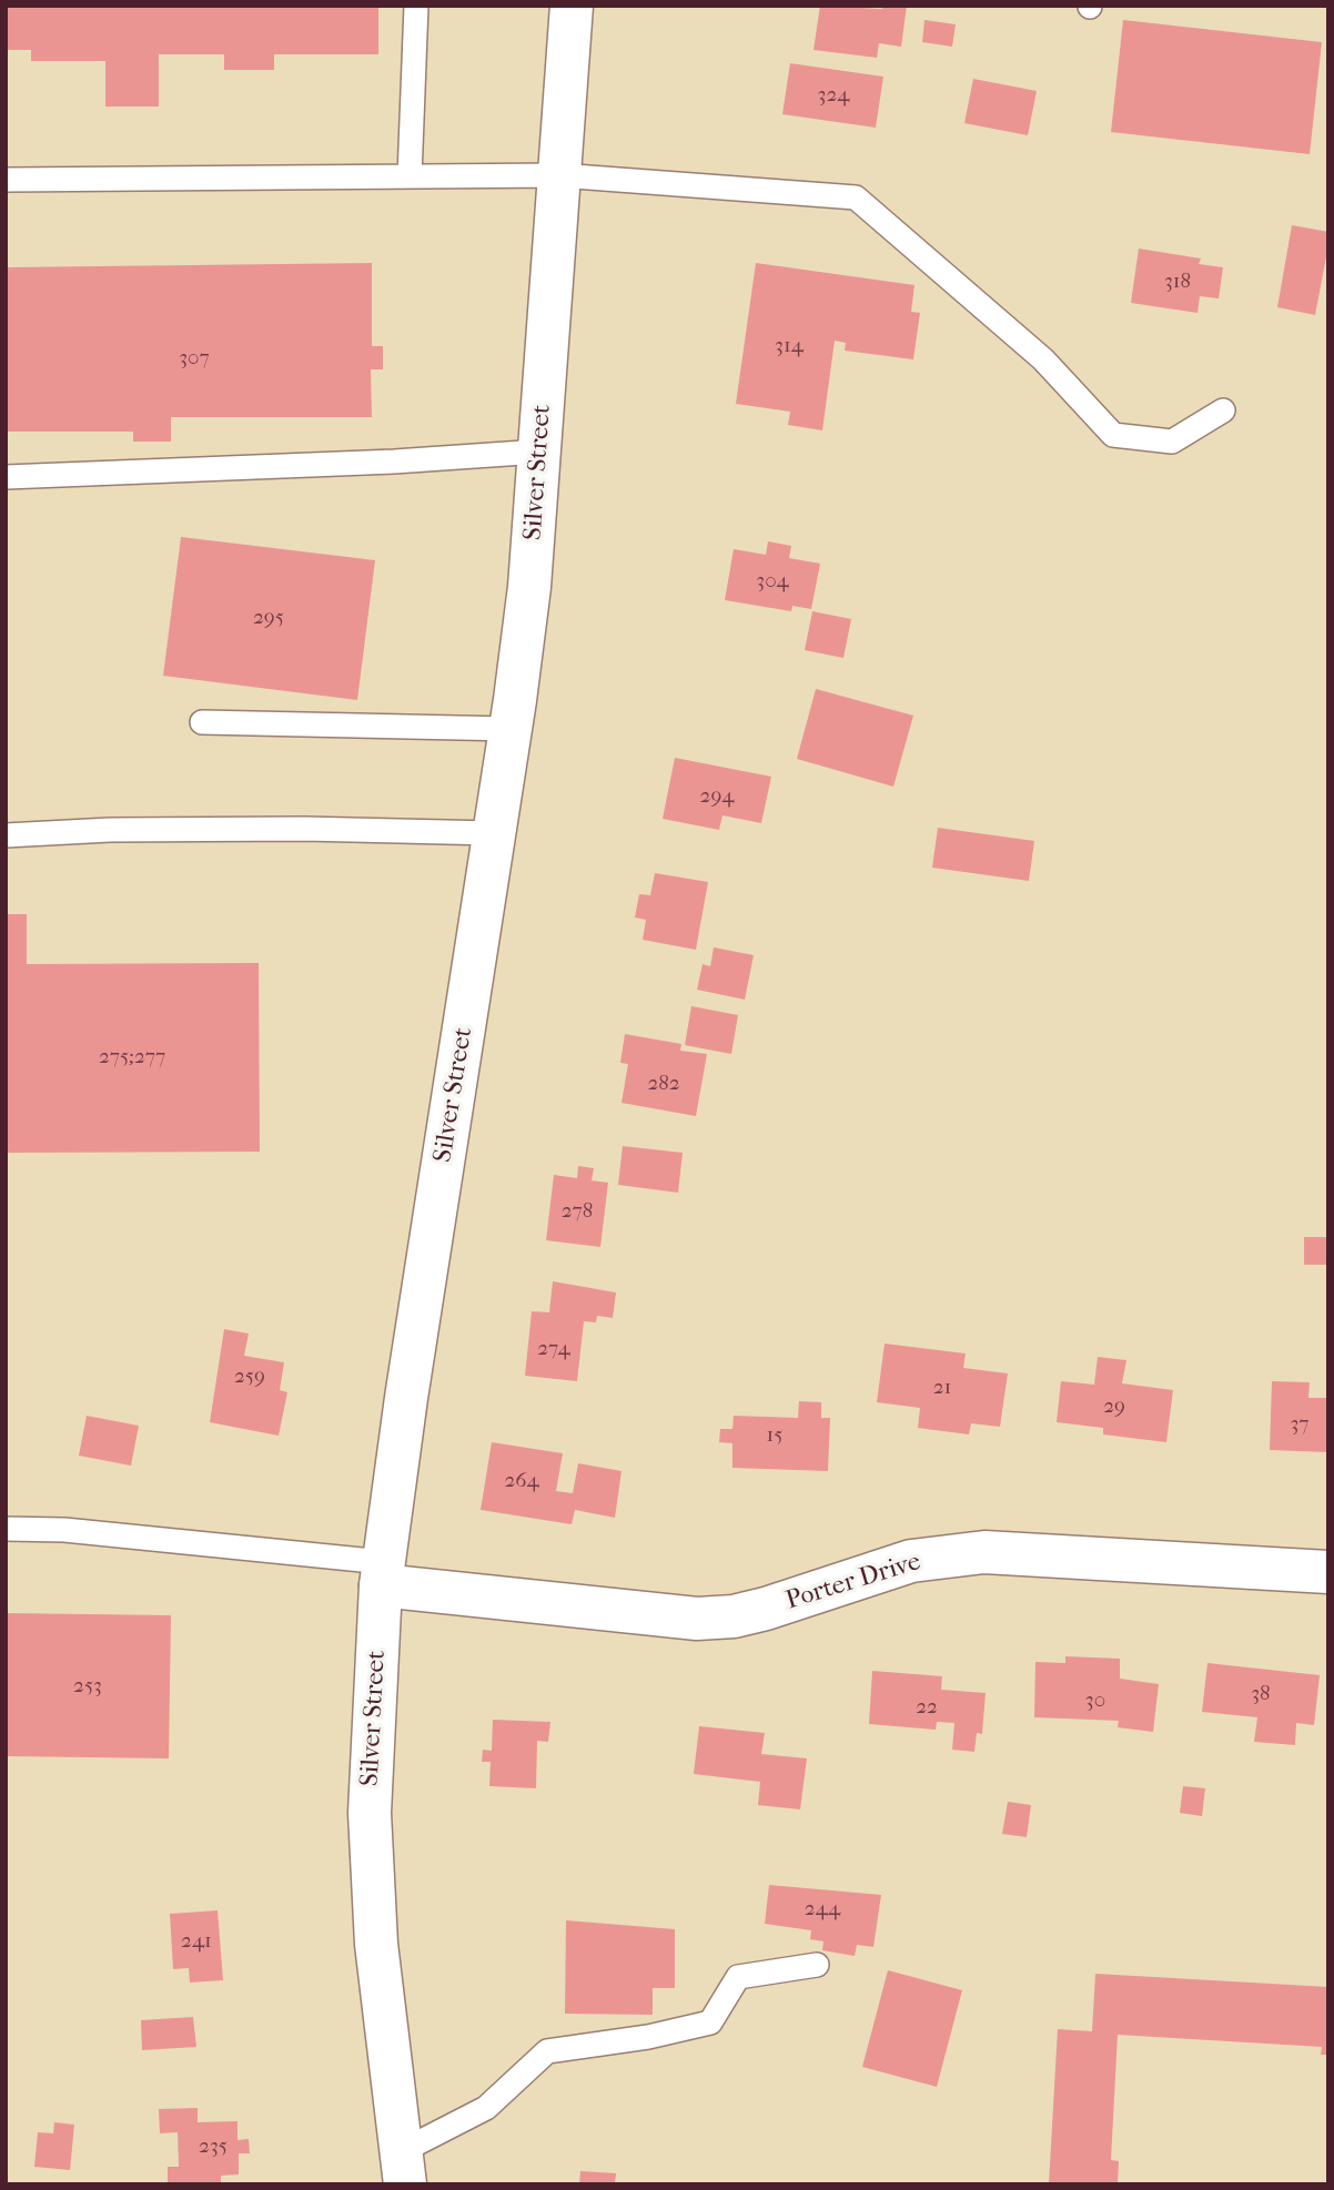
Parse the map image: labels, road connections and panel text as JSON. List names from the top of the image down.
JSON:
{
  "streets": {
    "street": ["Silver Street", "Porter Drive"]
  },
  "crossings": [
    ["Silver Street", "Porter Drive"]
  ],
  "house_numbers": [
    "324",
    "318",
    "314",
    "307",
    "304",
    "295",
    "294",
    "275;277",
    "282",
    "278",
    "274",
    "259",
    "21",
    "29",
    "37",
    "15",
    "264",
    "253",
    "38",
    "30",
    "22",
    "244",
    "241",
    "235"
  ]
}
